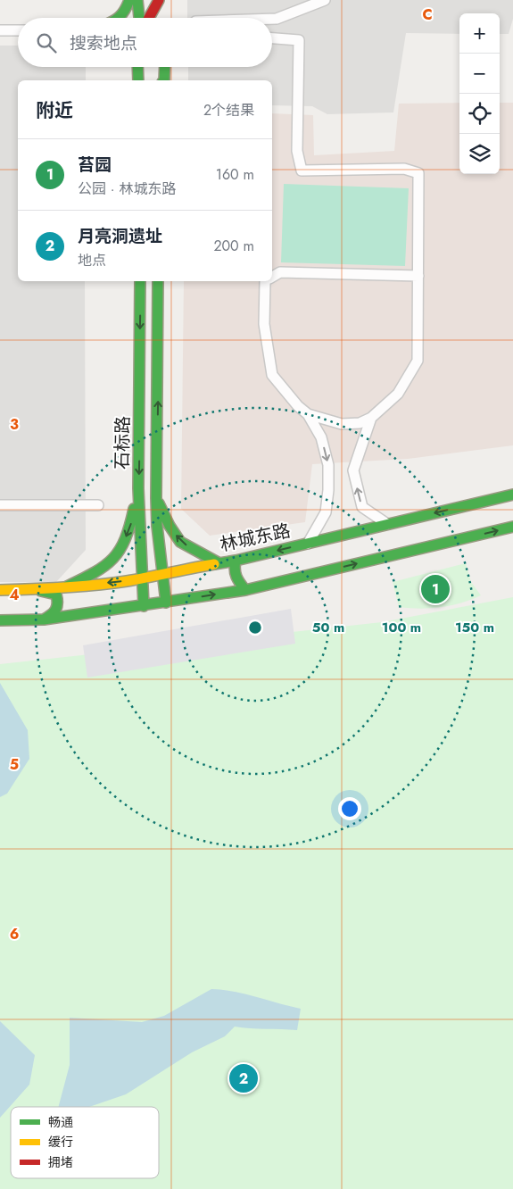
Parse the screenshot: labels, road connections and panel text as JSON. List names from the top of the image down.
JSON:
{
  "streets": {
    "main road": ["石标路", "林城东路"]
  },
  "crossings": [
    ["石标路", "林城东路"]
  ],
  "legend": ["畅通", "缓行", "拥堵"],
  "page": {
    "map_buttons": ["+", "−"],
    "search": "搜索地点",
    "heading": ["附近", "2个结果"],
    "list": [
      {
        "mark": "1",
        "name": "苔园",
        "note": "公园 · 林城东路",
        "value": "160 m"
      },
      {
        "mark": "2",
        "name": "月亮洞遗址",
        "note": "地点",
        "value": "200 m"
      }
    ],
    "pins": ["1", "2"]
  },
  "grid": {
    "columns": ["C"],
    "rows": [
      "3",
      "4",
      "5",
      "6"
    ]
  },
  "rings": ["50 m", "100 m", "150 m"]
}
